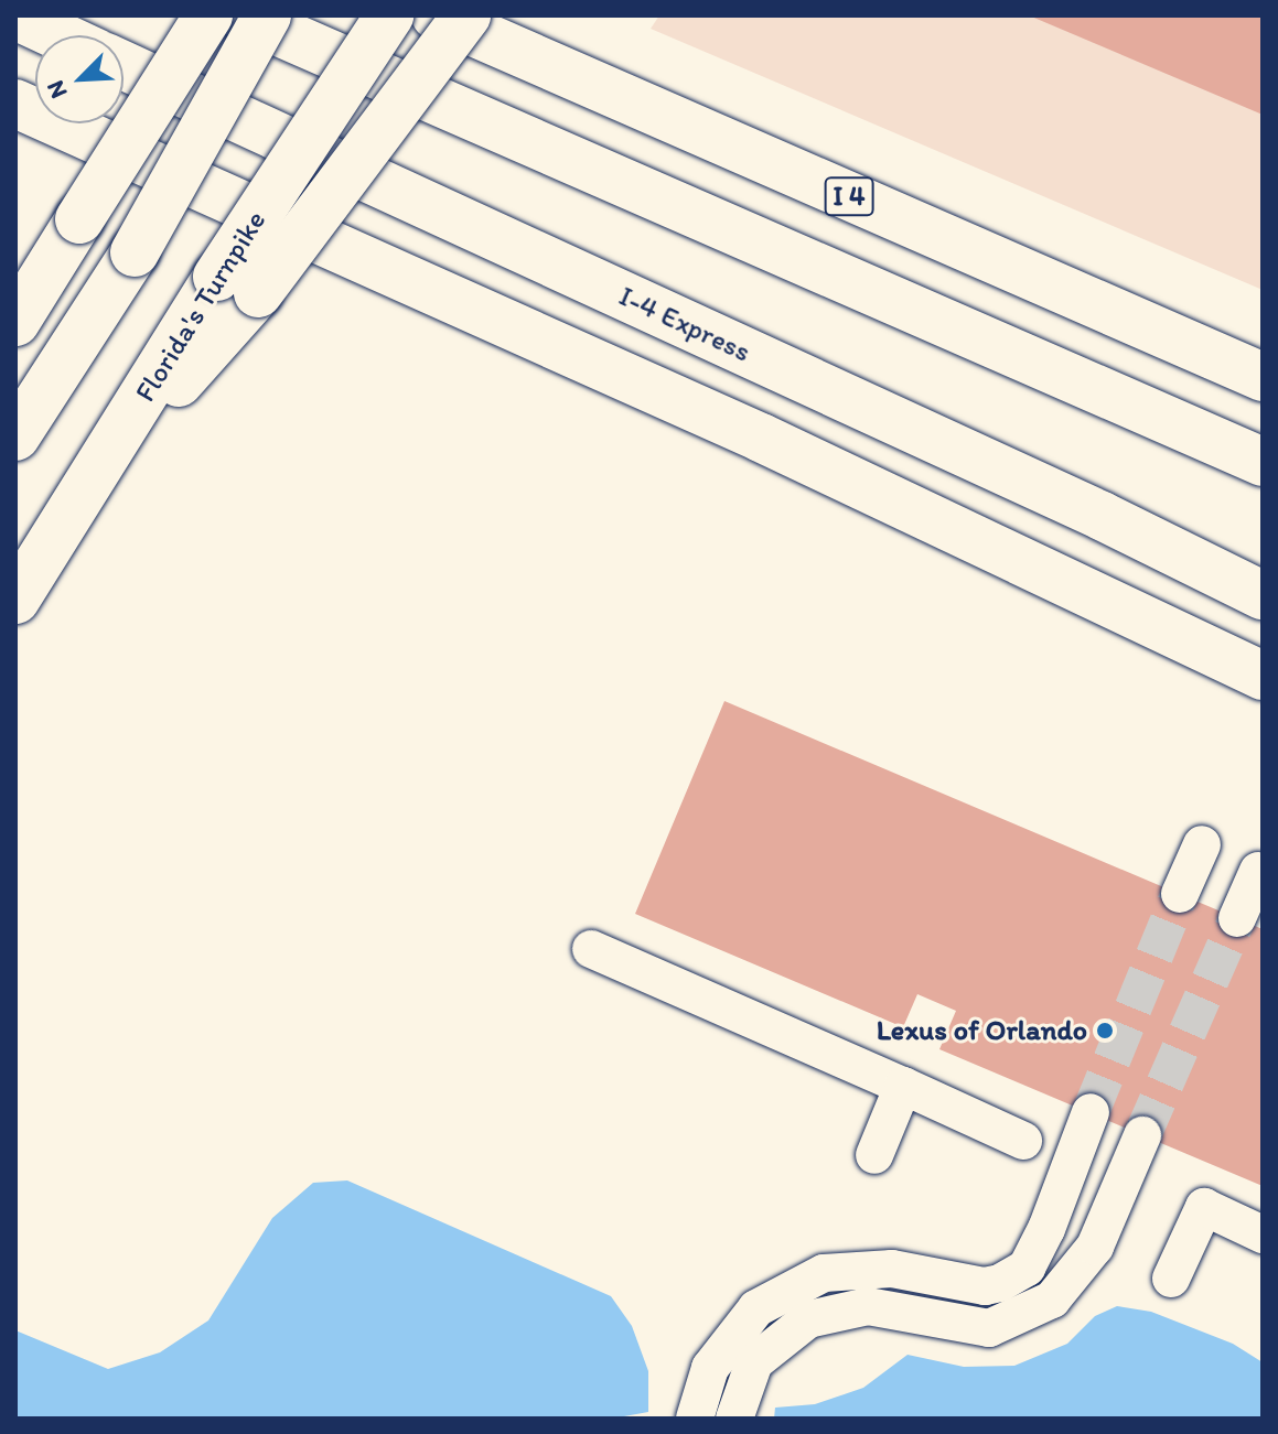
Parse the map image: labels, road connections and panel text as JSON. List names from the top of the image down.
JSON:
{
  "streets": {
    "highway": ["I 4", "Florida's Turnpike", "I-4 Express"]
  },
  "places": ["Lexus of Orlando"],
  "north": "bottom left"
}
